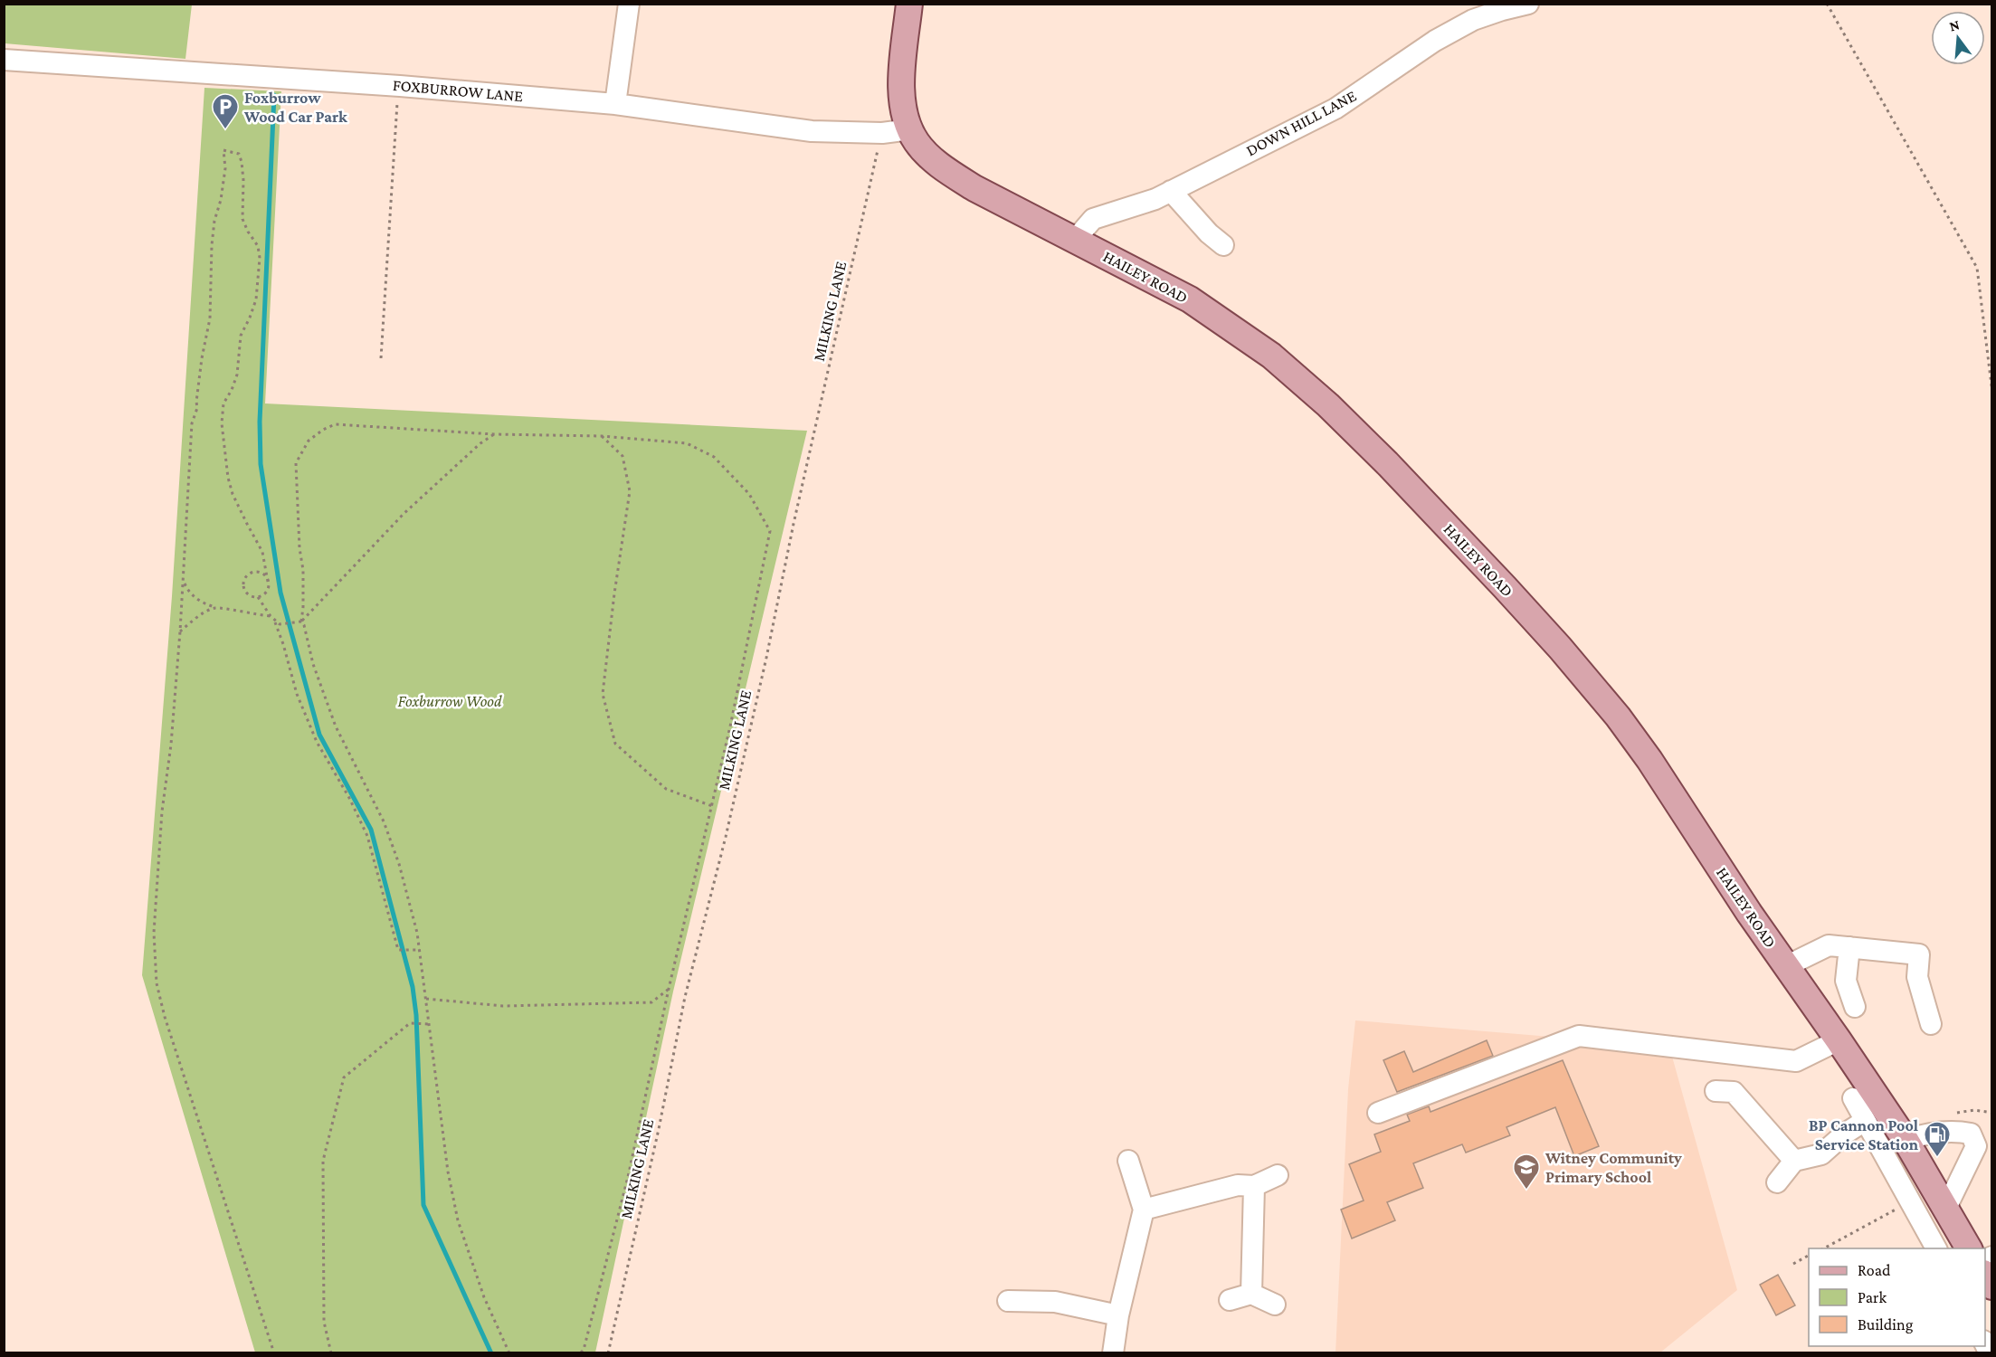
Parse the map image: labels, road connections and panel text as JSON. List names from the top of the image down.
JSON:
{
  "streets": {
    "main road": ["HAILEY ROAD"],
    "street": ["FOXBURROW LANE", "DOWN HILL LANE"],
    "path": ["MILKING LANE"]
  },
  "crossings": [
    ["FOXBURROW LANE", "HAILEY ROAD"],
    ["FOXBURROW LANE", "MILKING LANE"],
    ["DOWN HILL LANE", "HAILEY ROAD"]
  ],
  "parks": ["Foxburrow Wood"],
  "places": {
    "parking": ["Foxburrow Wood Car Park"],
    "fuel station": ["BP Cannon Pool Service Station"],
    "school or university": ["Witney Community Primary School"]
  },
  "legend": ["Road", "Park", "Building"],
  "north": "top"
}
